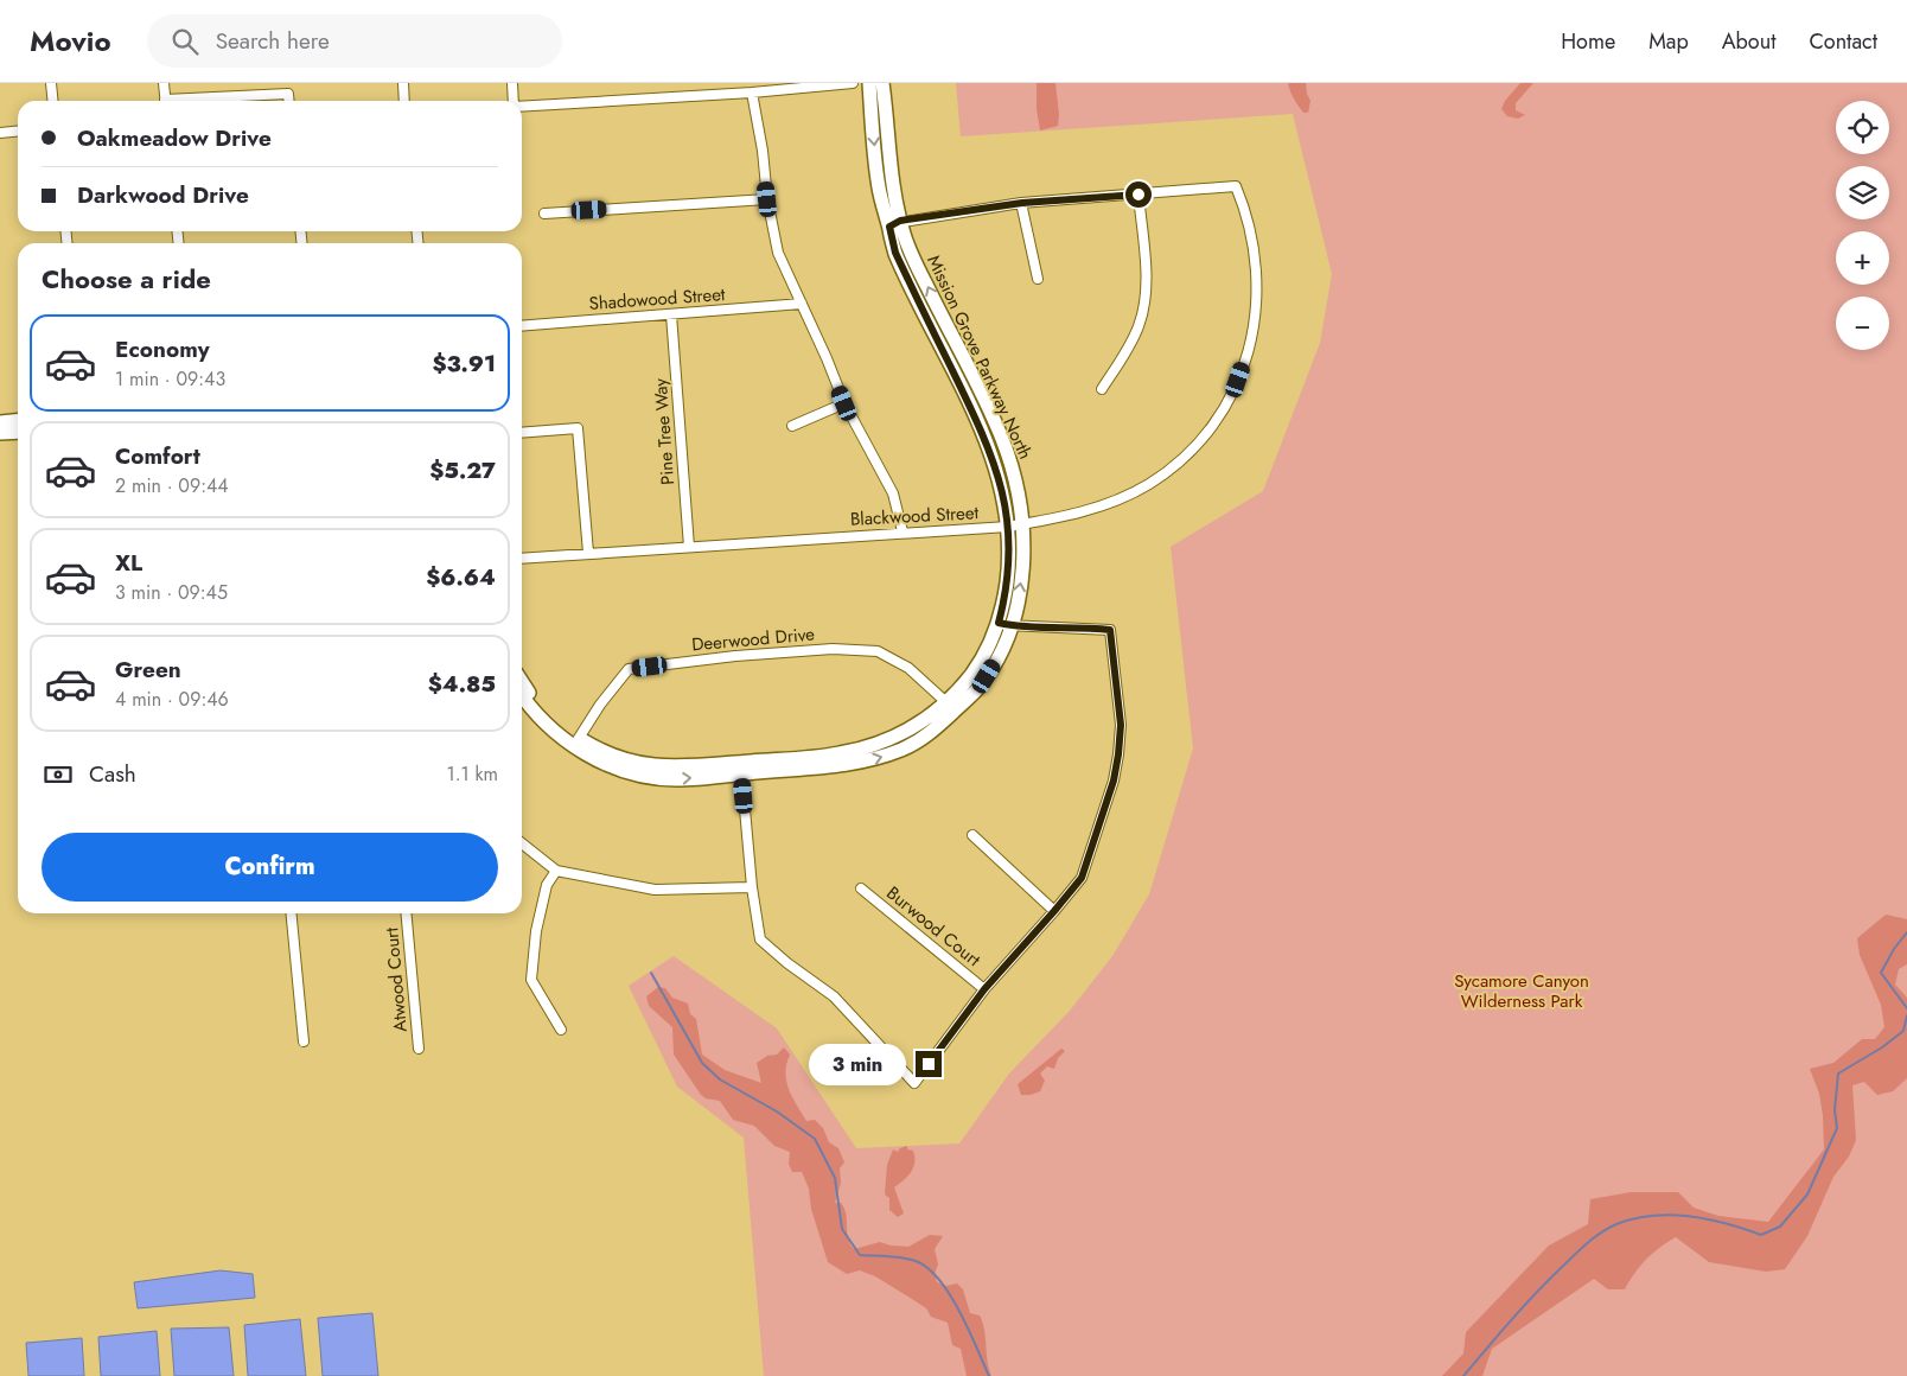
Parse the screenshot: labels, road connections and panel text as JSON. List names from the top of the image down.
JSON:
{
  "streets": {
    "street": [
      "Shadowood Street",
      "Mission Grove Parkway North",
      "Pine Tree Way",
      "Blackwood Street",
      "Deerwood Drive",
      "Burwood Court",
      "Atwood Court"
    ]
  },
  "crossings": [
    ["Shadowood Street", "Pine Tree Way"],
    ["Mission Grove Parkway North", "Blackwood Street"],
    ["Mission Grove Parkway North", "Deerwood Drive"],
    ["Pine Tree Way", "Blackwood Street"]
  ],
  "parks": ["Sycamore Canyon Wilderness Park"],
  "page": {
    "header": "Movio",
    "search": "Search here",
    "nav": [
      "Home",
      "Map",
      "About",
      "Contact"
    ],
    "map_buttons": ["+", "−"],
    "banner": ["Oakmeadow Drive", "Darkwood Drive"],
    "heading": "Choose a ride",
    "list": [
      {
        "name": "Economy",
        "note": "1 min · 09:43",
        "value": "$3.91"
      },
      {
        "name": "Comfort",
        "note": "2 min · 09:44",
        "value": "$5.27"
      },
      {
        "name": "XL",
        "note": "3 min · 09:45",
        "value": "$6.64"
      },
      {
        "name": "Green",
        "note": "4 min · 09:46",
        "value": "$4.85"
      }
    ],
    "pay": ["Cash", "1.1 km"],
    "buttons": "Confirm",
    "bubble": "3 min"
  }
}
